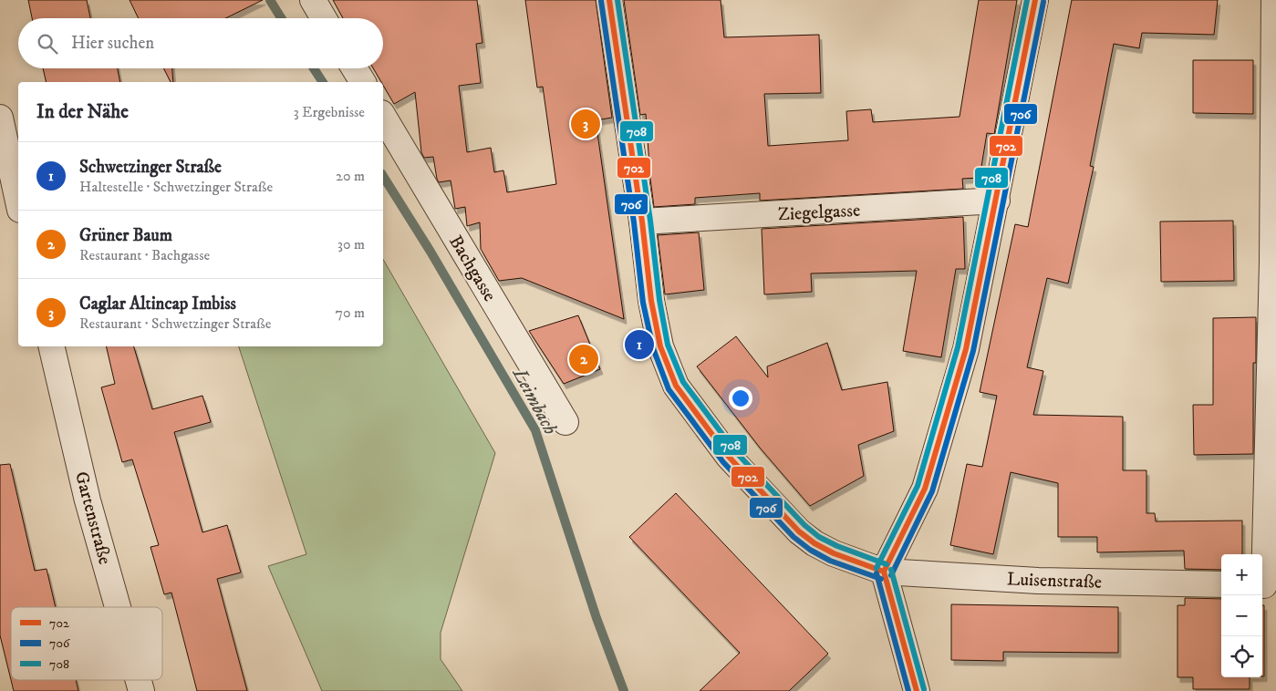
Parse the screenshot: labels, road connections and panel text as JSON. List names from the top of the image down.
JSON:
{
  "streets": {
    "street": [
      "Ziegelgasse",
      "Bachgasse",
      "Gartenstraße",
      "Luisenstraße"
    ]
  },
  "crossings": [
    ["Ziegelgasse", "Luisenstraße"]
  ],
  "water": ["Leimbach"],
  "lines": ["transit line 702", "transit line 708", "transit line 706"],
  "legend": ["702", "706", "708"],
  "page": {
    "search": "Hier suchen",
    "heading": ["In der Nähe", "3 Ergebnisse"],
    "pins": ["3", "1", "2"],
    "list": [
      {
        "mark": "1",
        "name": "Schwetzinger Straße",
        "note": "Haltestelle · Schwetzinger Straße",
        "value": "20 m"
      },
      {
        "mark": "2",
        "name": "Grüner Baum",
        "note": "Restaurant · Bachgasse",
        "value": "30 m"
      },
      {
        "mark": "3",
        "name": "Caglar Altincap Imbiss",
        "note": "Restaurant · Schwetzinger Straße",
        "value": "70 m"
      }
    ],
    "map_buttons": ["+", "−"]
  }
}
